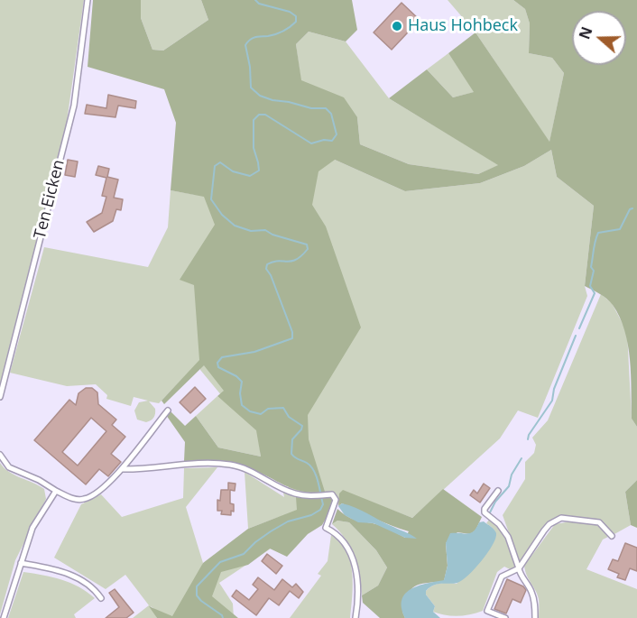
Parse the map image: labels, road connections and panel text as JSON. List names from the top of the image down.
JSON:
{
  "streets": {
    "lane": ["Ten Eicken"]
  },
  "places": ["Haus Hohbeck"],
  "north": "left"
}
